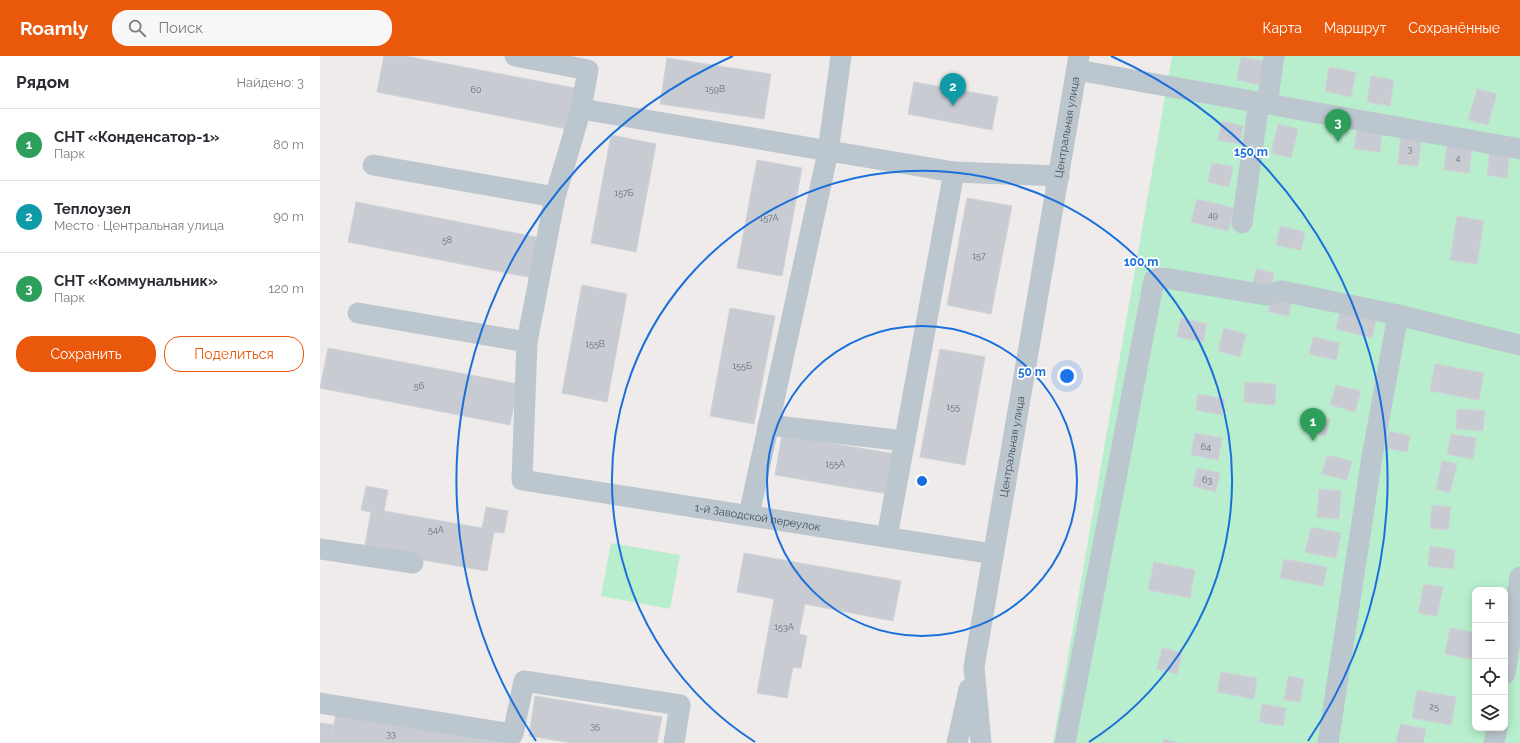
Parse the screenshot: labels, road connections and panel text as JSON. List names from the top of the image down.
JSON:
{
  "streets": {
    "street": ["Центральная улица", "1-й Заводской переулок"]
  },
  "crossings": [
    ["Центральная улица", "1-й Заводской переулок"]
  ],
  "house_numbers": [
    "159В",
    "60",
    "3",
    "4",
    "157Б",
    "49",
    "157А",
    "58",
    "157",
    "155В",
    "155Б",
    "56",
    "155",
    "64",
    "155А",
    "63",
    "54А",
    "153А",
    "25",
    "35",
    "33"
  ],
  "page": {
    "header": "Roamly",
    "search": "Поиск",
    "nav": ["Карта", "Маршрут", "Сохранённые"],
    "heading": ["Рядом", "Найдено: 3"],
    "pins": ["2", "3", "1"],
    "list": [
      {
        "mark": "1",
        "name": "СНТ «Конденсатор-1»",
        "note": "Парк",
        "value": "80 m"
      },
      {
        "mark": "2",
        "name": "Теплоузел",
        "note": "Место · Центральная улица",
        "value": "90 m"
      },
      {
        "mark": "3",
        "name": "СНТ «Коммунальник»",
        "note": "Парк",
        "value": "120 m"
      }
    ],
    "buttons": ["Сохранить", "Поделиться"],
    "map_buttons": ["+", "−"]
  },
  "rings": ["150 m", "100 m", "50 m"]
}
